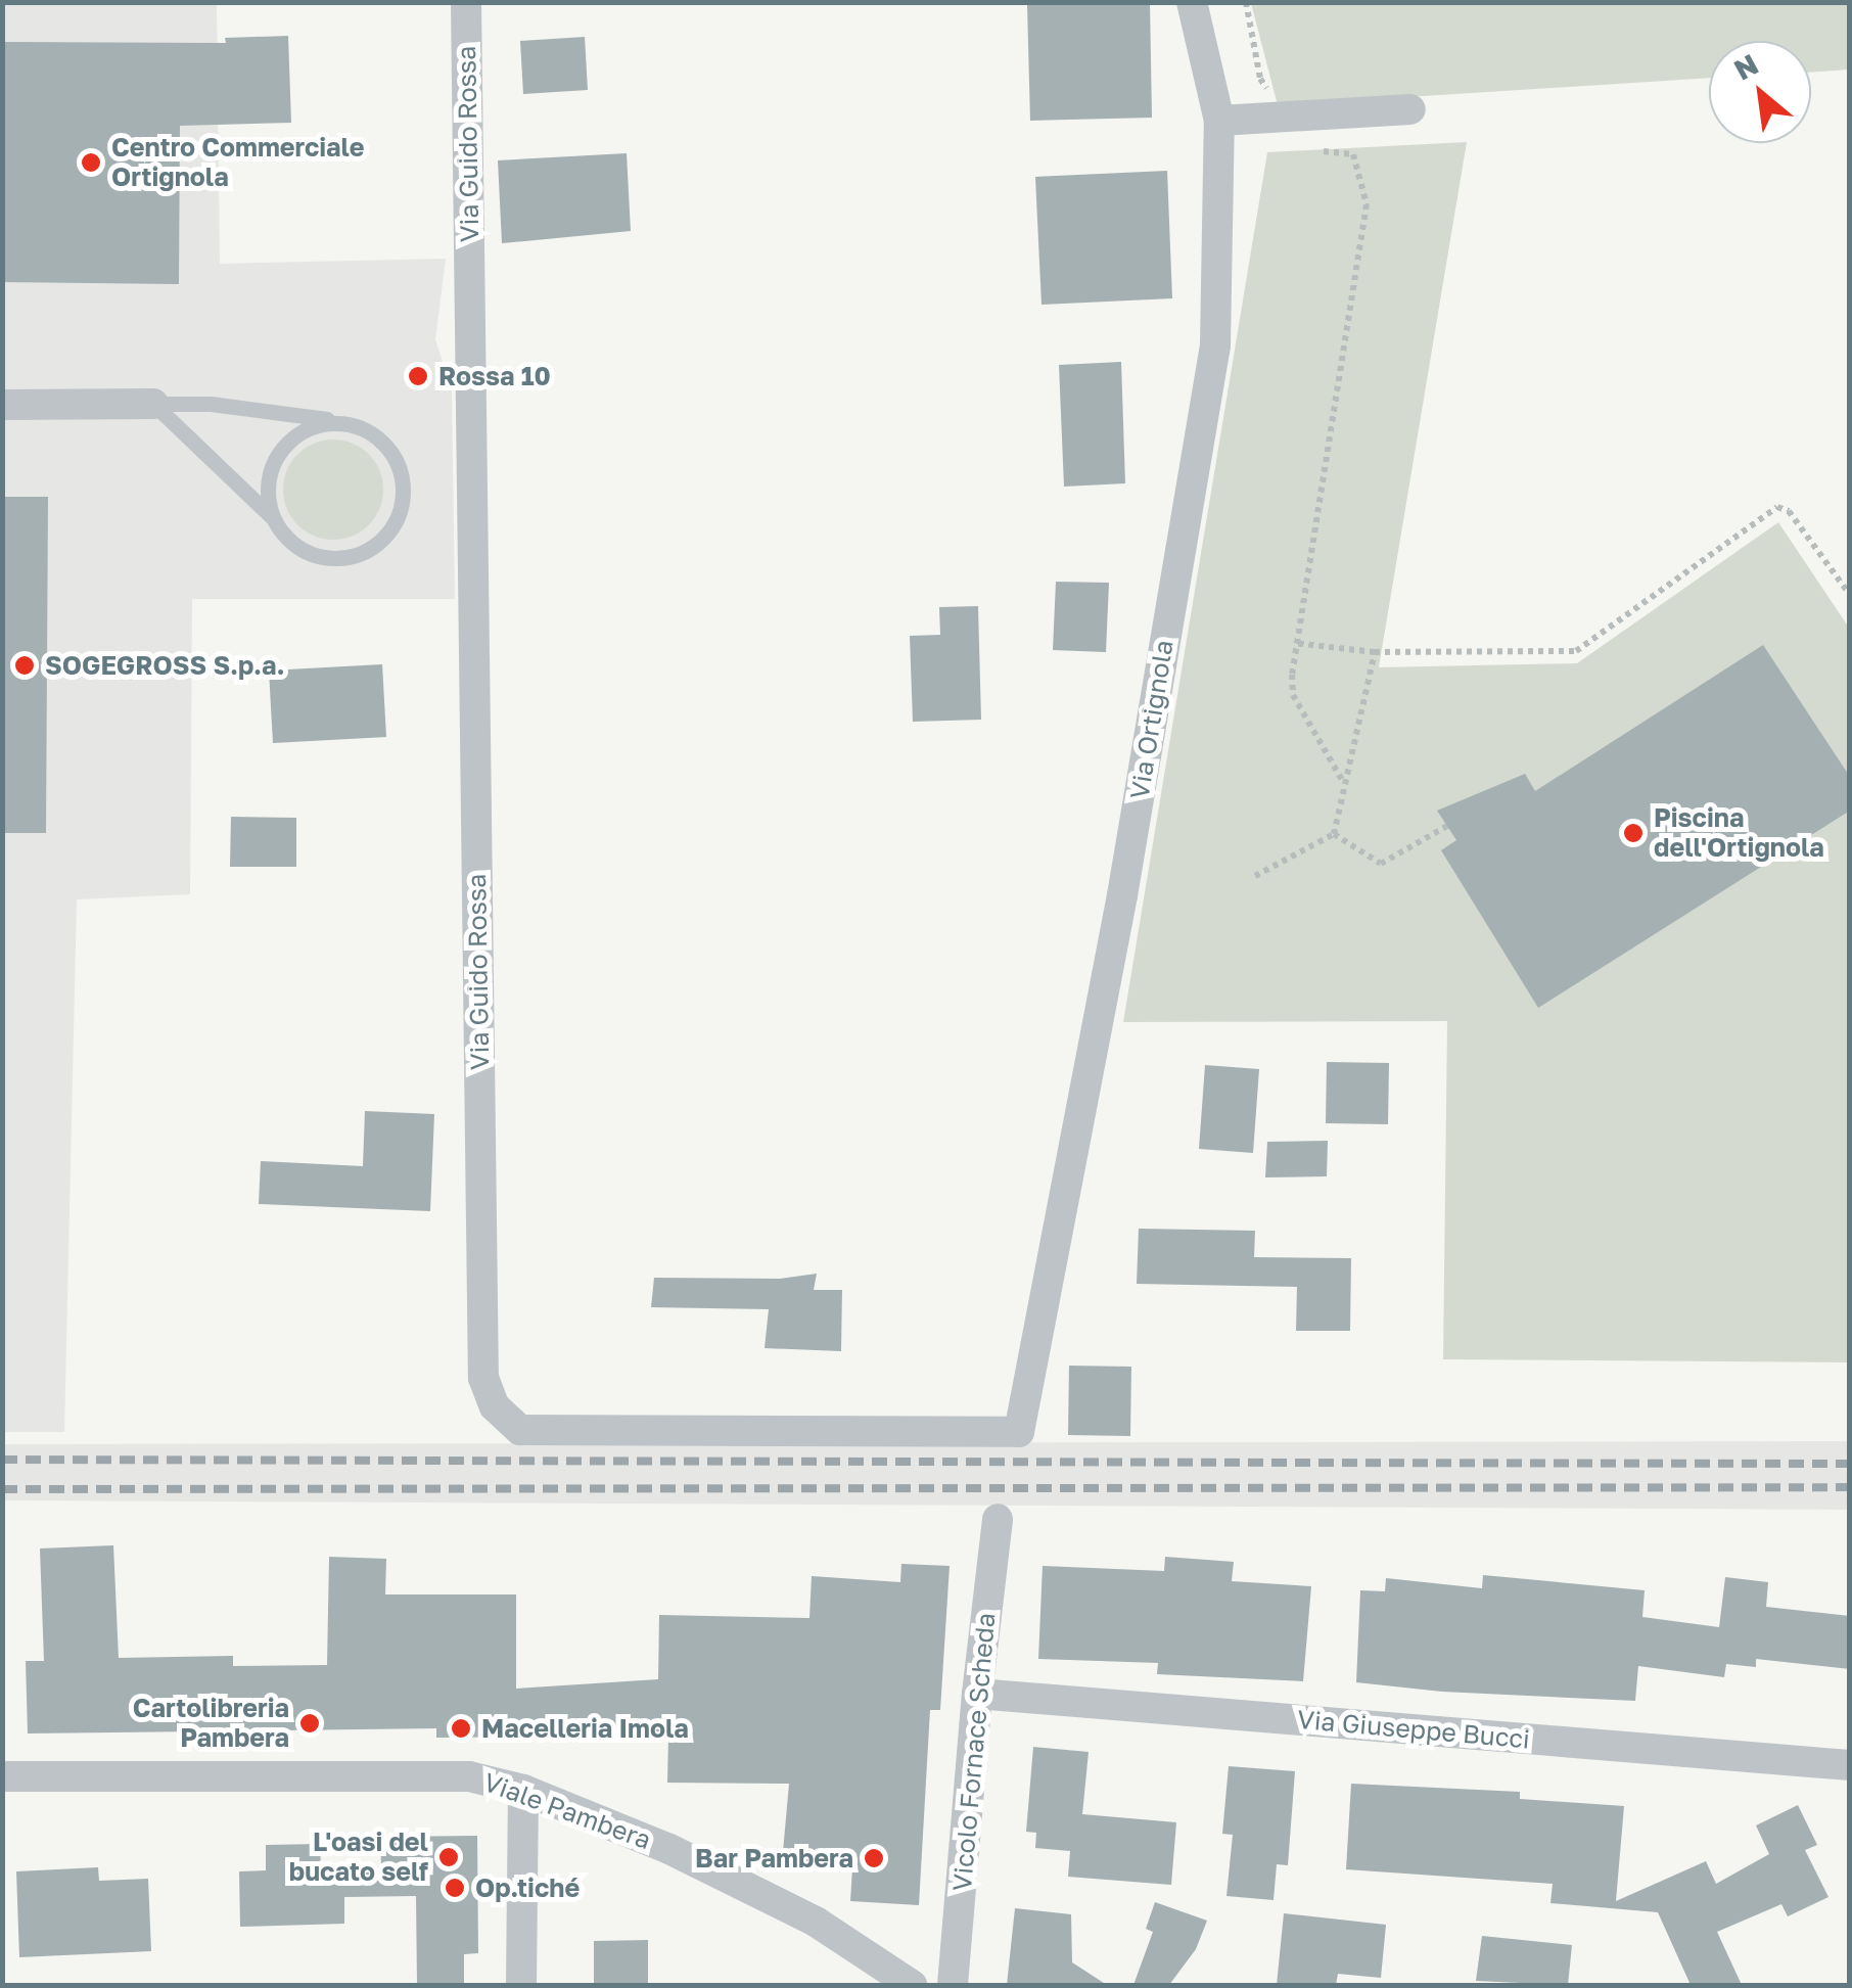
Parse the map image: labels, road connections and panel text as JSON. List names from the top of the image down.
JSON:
{
  "streets": {
    "street": [
      "Via Guido Rossa",
      "Via Ortignola",
      "Via Giuseppe Bucci",
      "Vicolo Fornace Scheda",
      "Viale Pambera"
    ]
  },
  "crossings": [
    ["Via Guido Rossa", "Via Ortignola"],
    ["Via Giuseppe Bucci", "Vicolo Fornace Scheda"]
  ],
  "places": [
    "Centro Commerciale Ortignola",
    "Rossa 10",
    "SOGEGROSS S.p.a.",
    "Piscina dell'Ortignola",
    "Cartolibreria Pambera",
    "Macelleria Imola",
    "L'oasi del bucato self",
    "Bar Pambera",
    "Op.tiché"
  ],
  "north": "top left"
}
